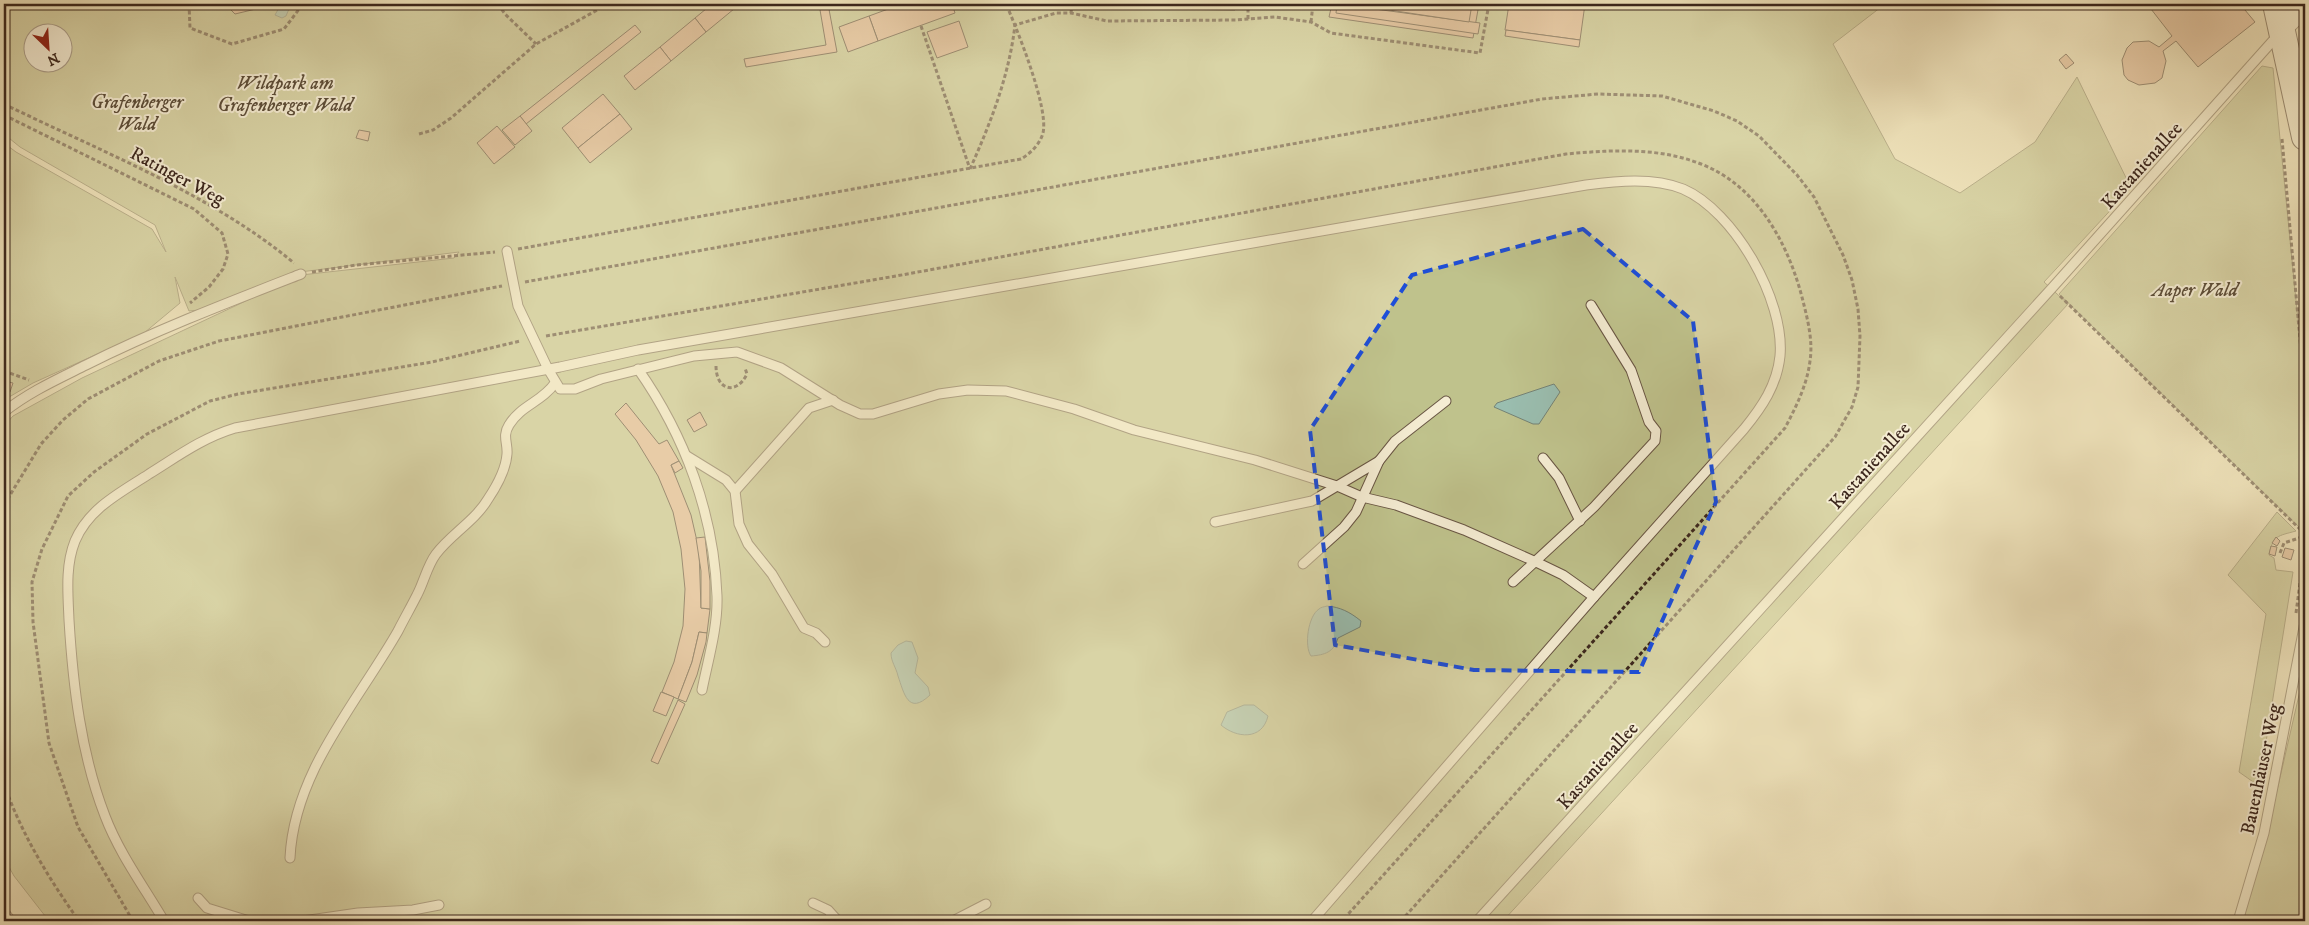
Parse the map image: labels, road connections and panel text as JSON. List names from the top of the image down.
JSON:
{
  "streets": {
    "lane": ["Kastanienallee", "Bauenhäuser Weg"],
    "path": ["Ratinger Weg"]
  },
  "parks": ["Wildpark am Grafenberger Wald", "Grafenberger Wald", "Aaper Wald"],
  "north": "bottom right"
}
